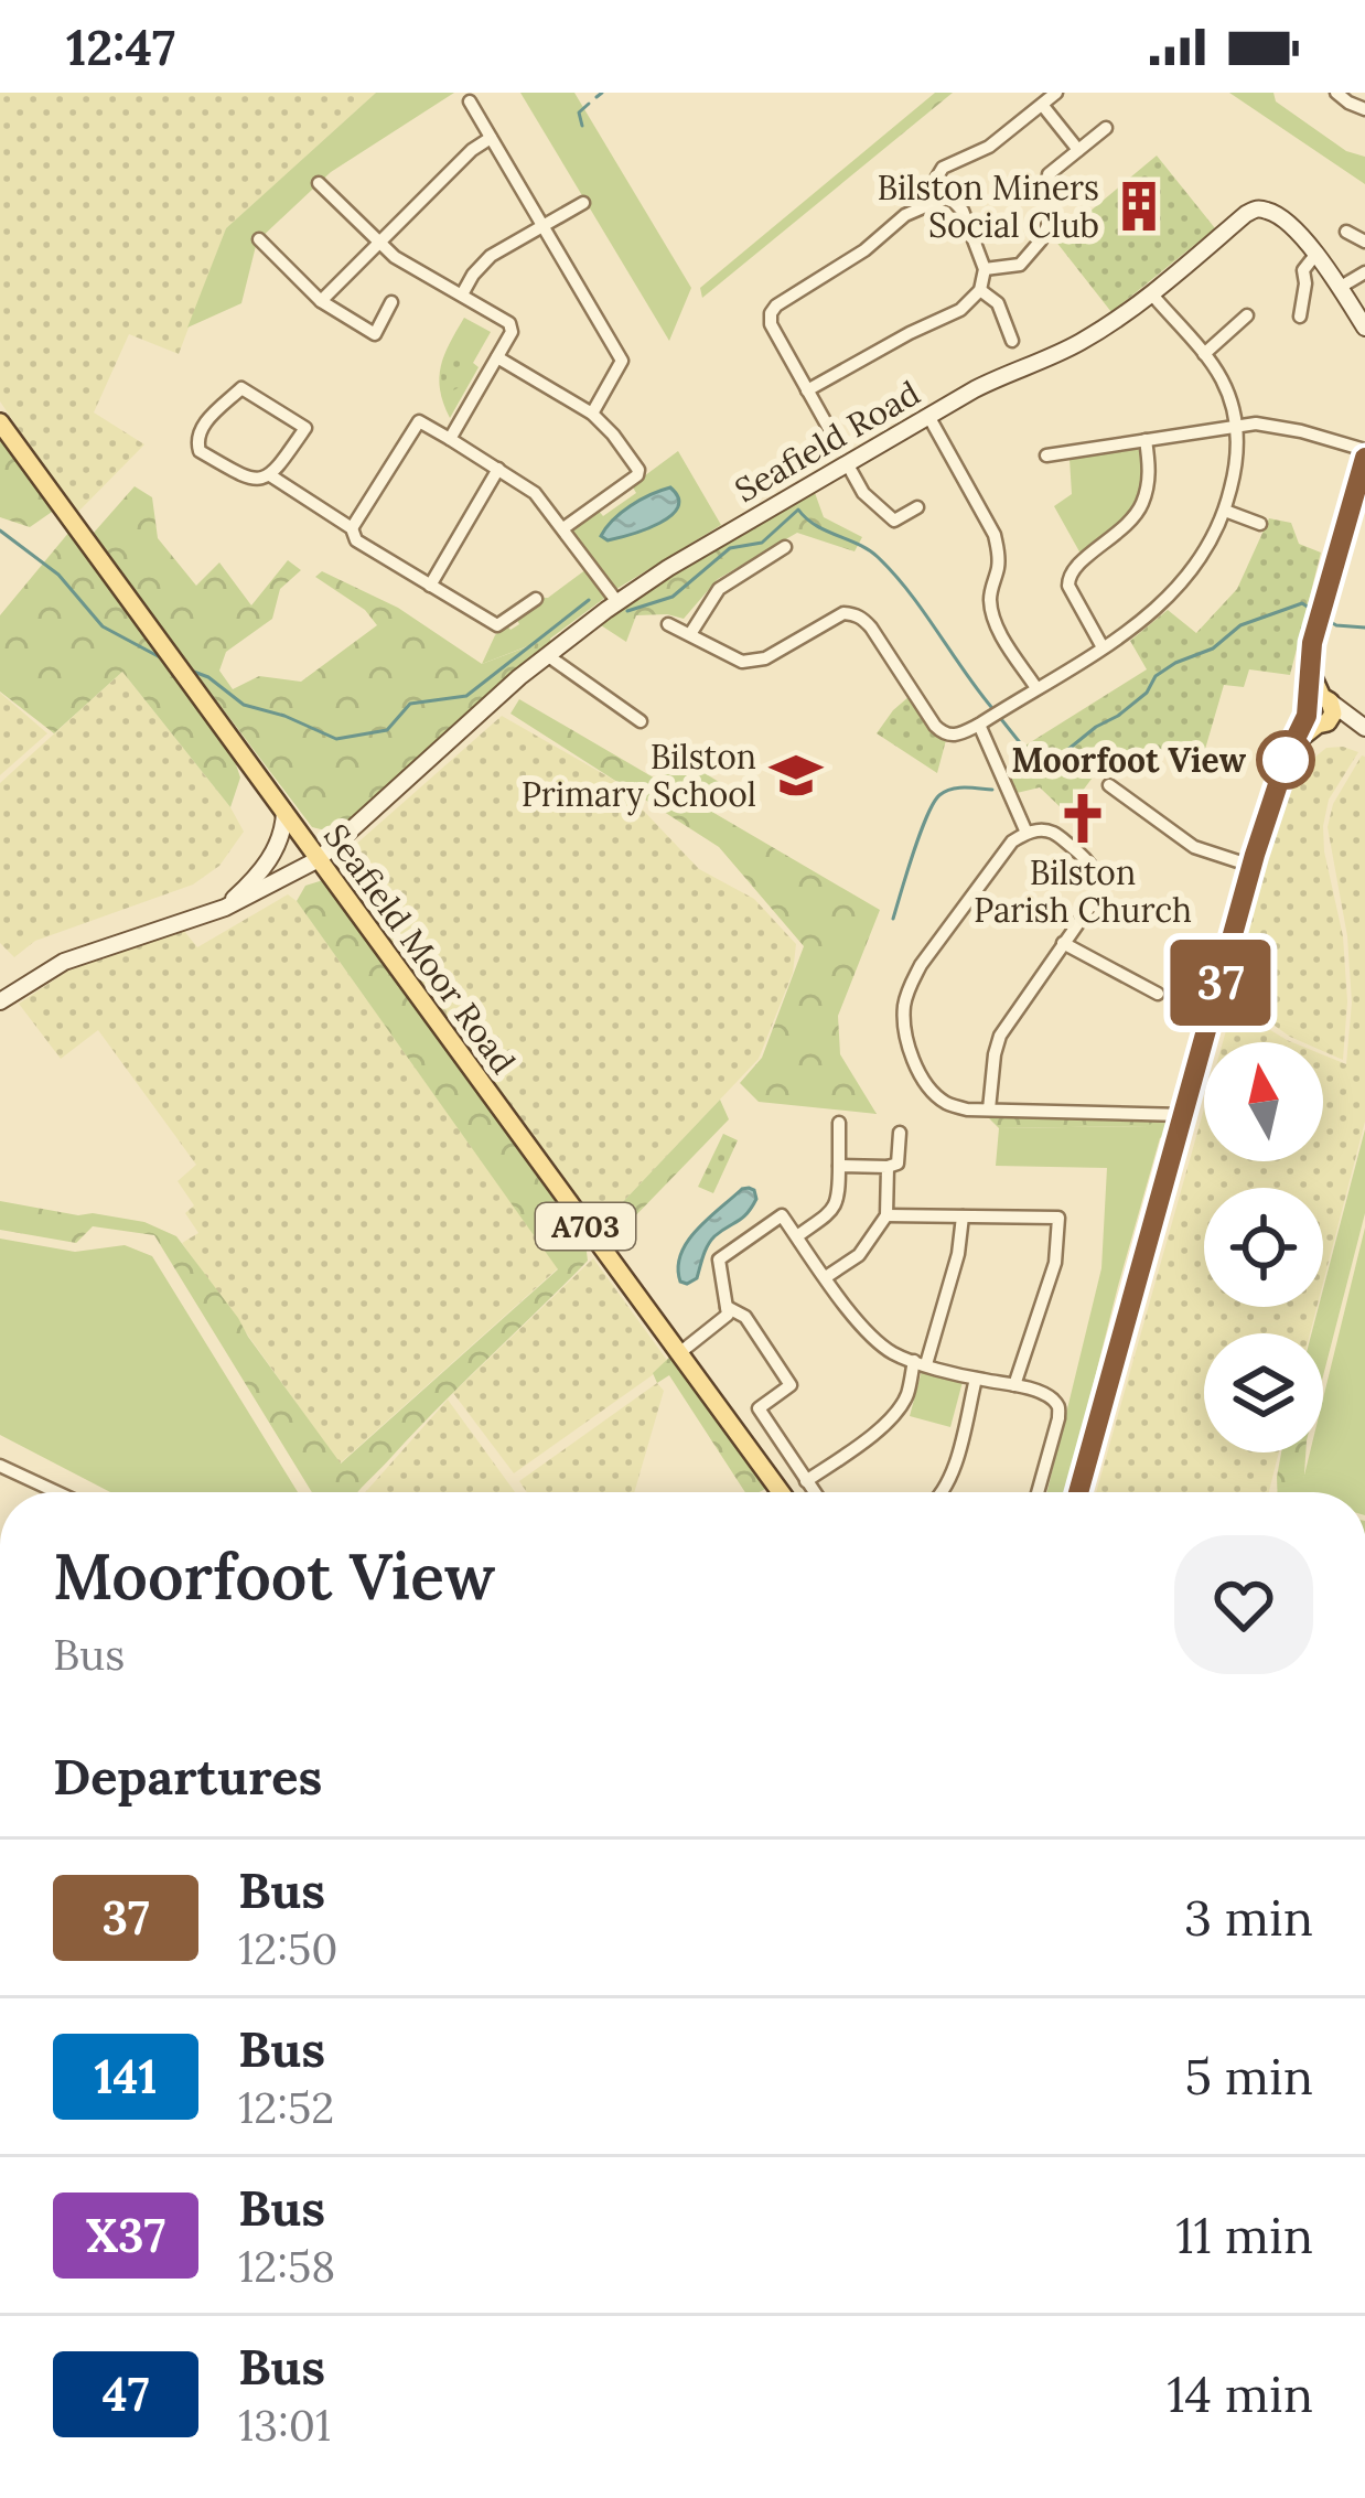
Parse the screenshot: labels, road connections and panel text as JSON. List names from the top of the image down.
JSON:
{
  "streets": {
    "main road": ["Seafield Moor Road", "A703"],
    "street": ["Seafield Road"]
  },
  "crossings": [
    ["Seafield Road", "Seafield Moor Road"]
  ],
  "places": {
    "building": ["Bilston Miners Social Club"],
    "other": ["Moorfoot View"],
    "school or university": ["Bilston Primary School"],
    "church": ["Bilston Parish Church"]
  },
  "lines": ["bus line 37"],
  "north": "top",
  "page": {
    "status": "12:47",
    "on_map": "37",
    "heading": [
      ["Moorfoot View", "Bus"],
      "Departures"
    ],
    "list": [
      {
        "mark": "37",
        "name": "Bus",
        "note": "12:50",
        "value": "3 min"
      },
      {
        "mark": "141",
        "name": "Bus",
        "note": "12:52",
        "value": "5 min"
      },
      {
        "mark": "X37",
        "name": "Bus",
        "note": "12:58",
        "value": "11 min"
      },
      {
        "mark": "47",
        "name": "Bus",
        "note": "13:01",
        "value": "14 min"
      }
    ]
  }
}
